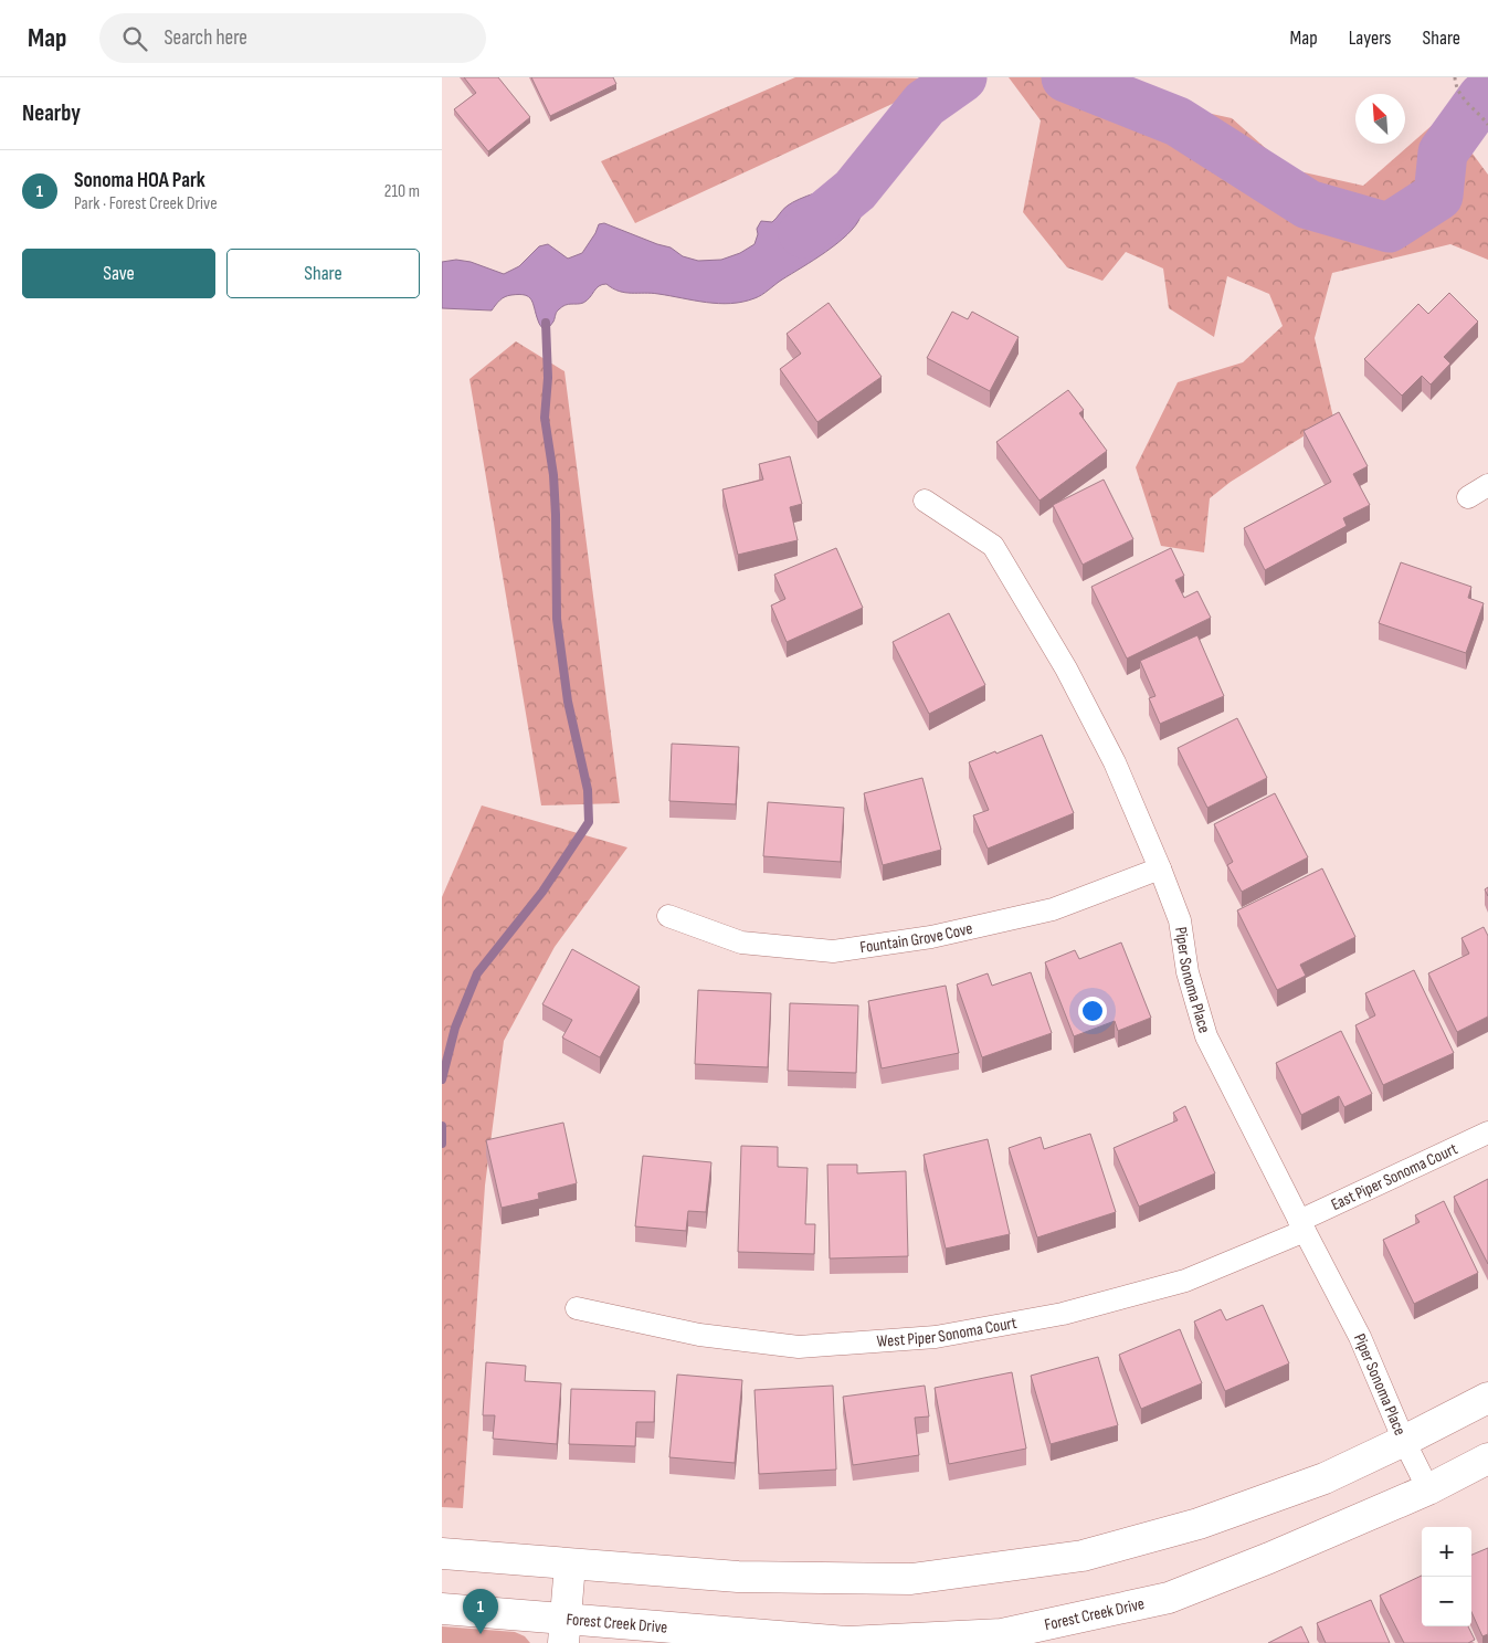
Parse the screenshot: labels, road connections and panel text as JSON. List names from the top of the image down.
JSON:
{
  "streets": {
    "street": [
      "Fountain Grove Cove",
      "Piper Sonoma Place",
      "East Piper Sonoma Court",
      "West Piper Sonoma Court",
      "Forest Creek Drive"
    ]
  },
  "crossings": [
    ["Fountain Grove Cove", "Piper Sonoma Place"],
    ["Piper Sonoma Place", "East Piper Sonoma Court"],
    ["Piper Sonoma Place", "West Piper Sonoma Court"],
    ["Piper Sonoma Place", "Forest Creek Drive"],
    ["East Piper Sonoma Court", "West Piper Sonoma Court"]
  ],
  "north": "top left",
  "page": {
    "header": "Map",
    "search": "Search here",
    "nav": ["Map", "Layers", "Share"],
    "heading": "Nearby",
    "list": [
      {
        "mark": "1",
        "name": "Sonoma HOA Park",
        "note": "Park · Forest Creek Drive",
        "value": "210 m"
      }
    ],
    "buttons": ["Save", "Share"],
    "map_buttons": ["+", "−"],
    "pins": "1"
  }
}
